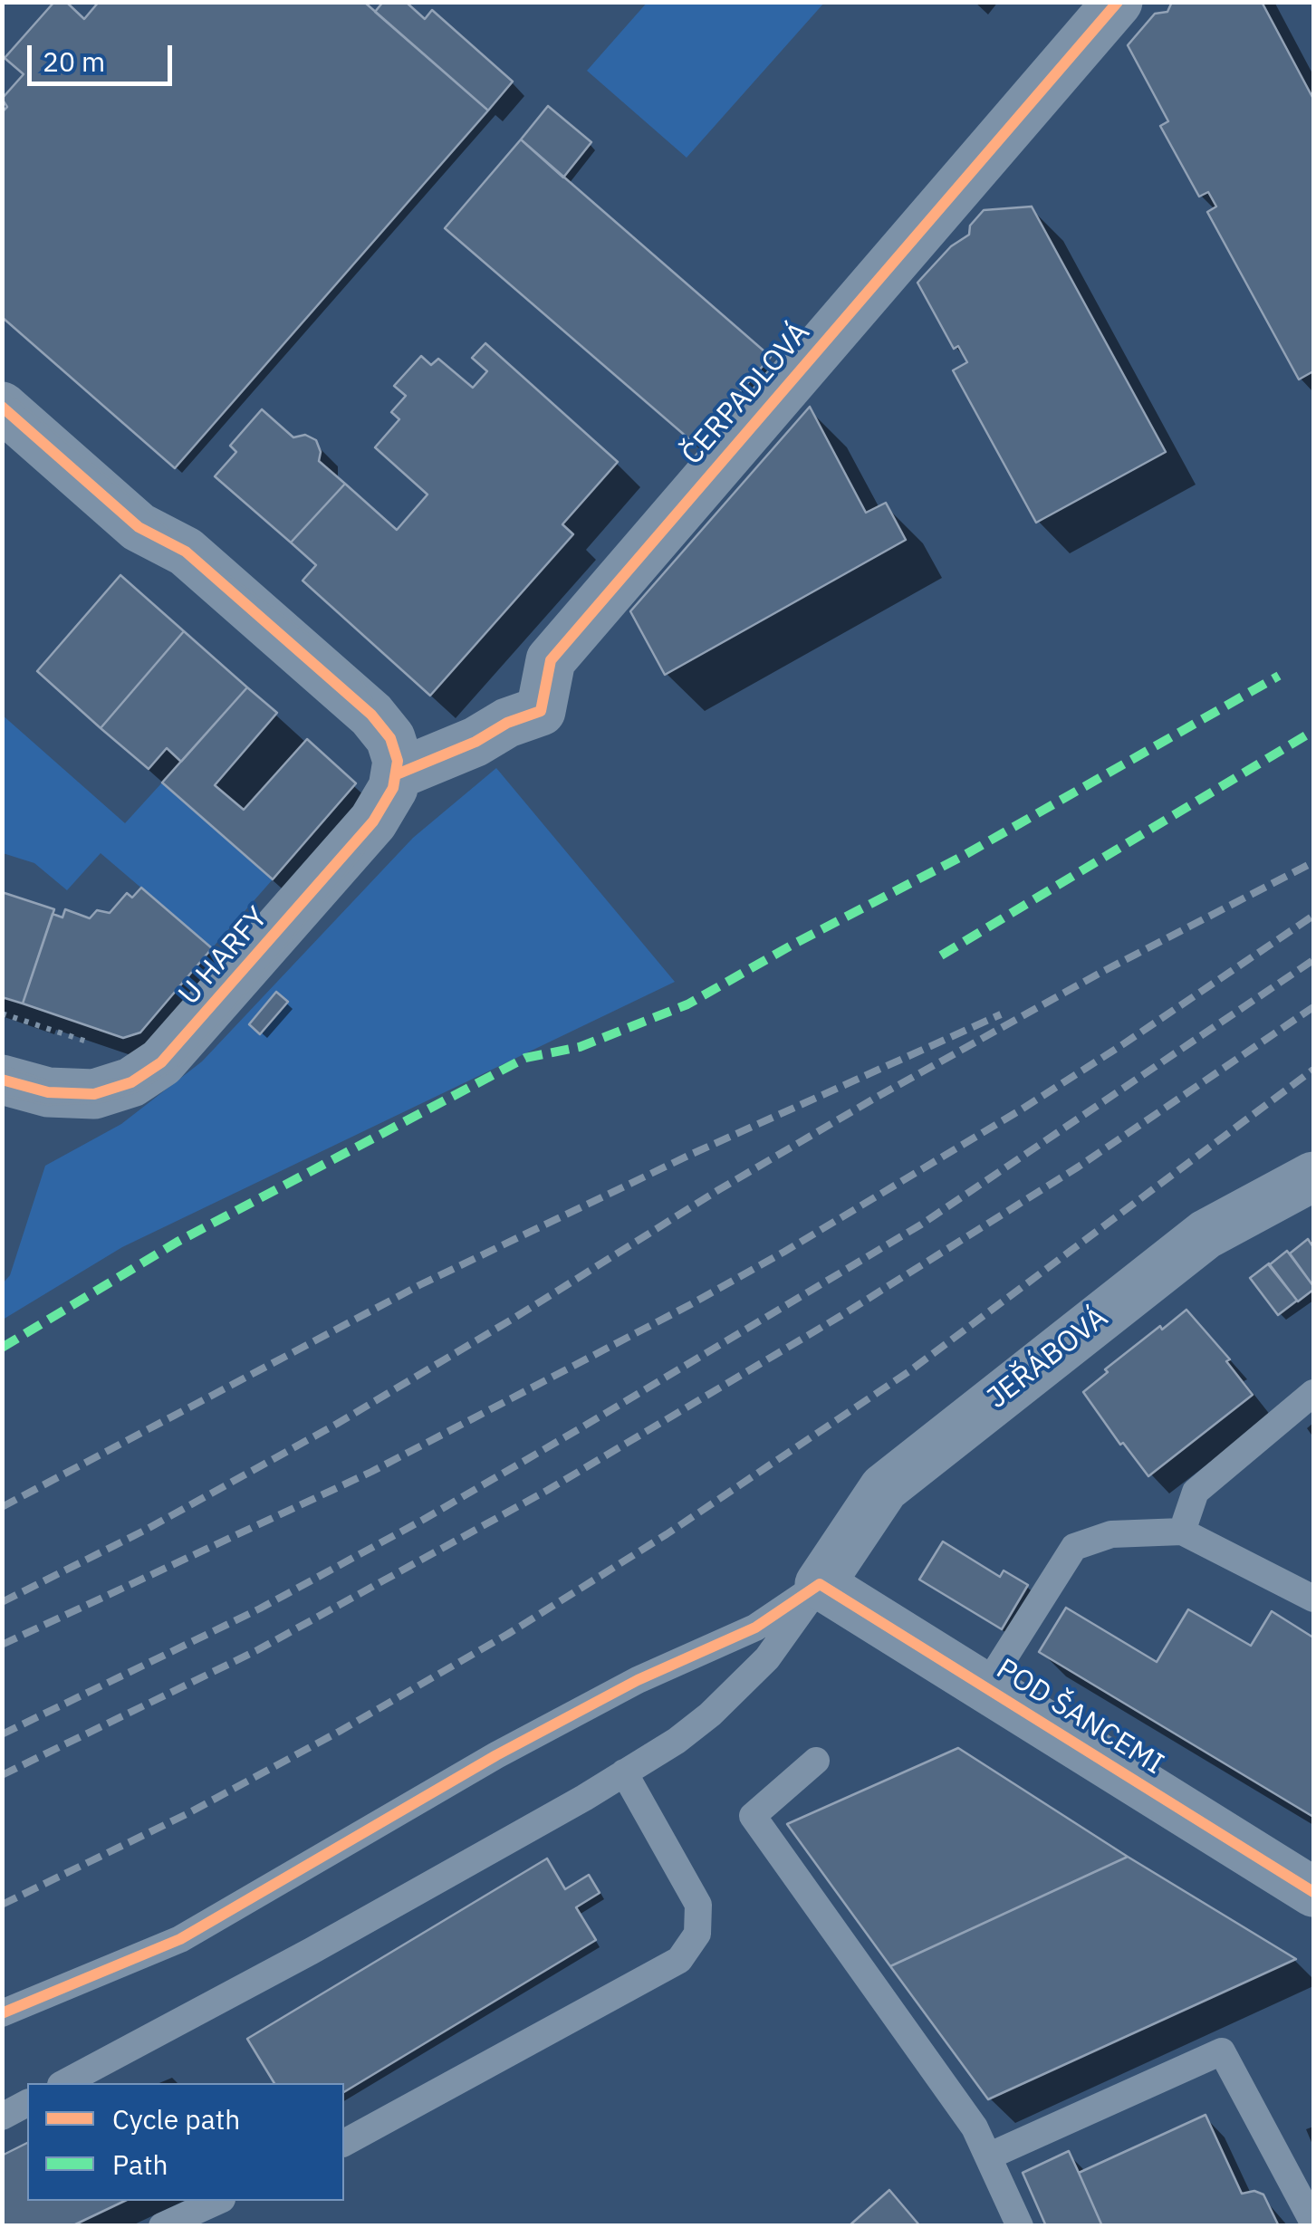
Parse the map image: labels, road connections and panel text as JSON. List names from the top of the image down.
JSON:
{
  "streets": {
    "street": [
      "ČERPADLOVÁ",
      "U HARFY",
      "JEŘÁBOVÁ",
      "POD ŠANCEMI"
    ]
  },
  "crossings": [
    ["ČERPADLOVÁ", "U HARFY"],
    ["JEŘÁBOVÁ", "POD ŠANCEMI"]
  ],
  "legend": ["Cycle path", "Path"],
  "scale_bar": "20 m"
}
